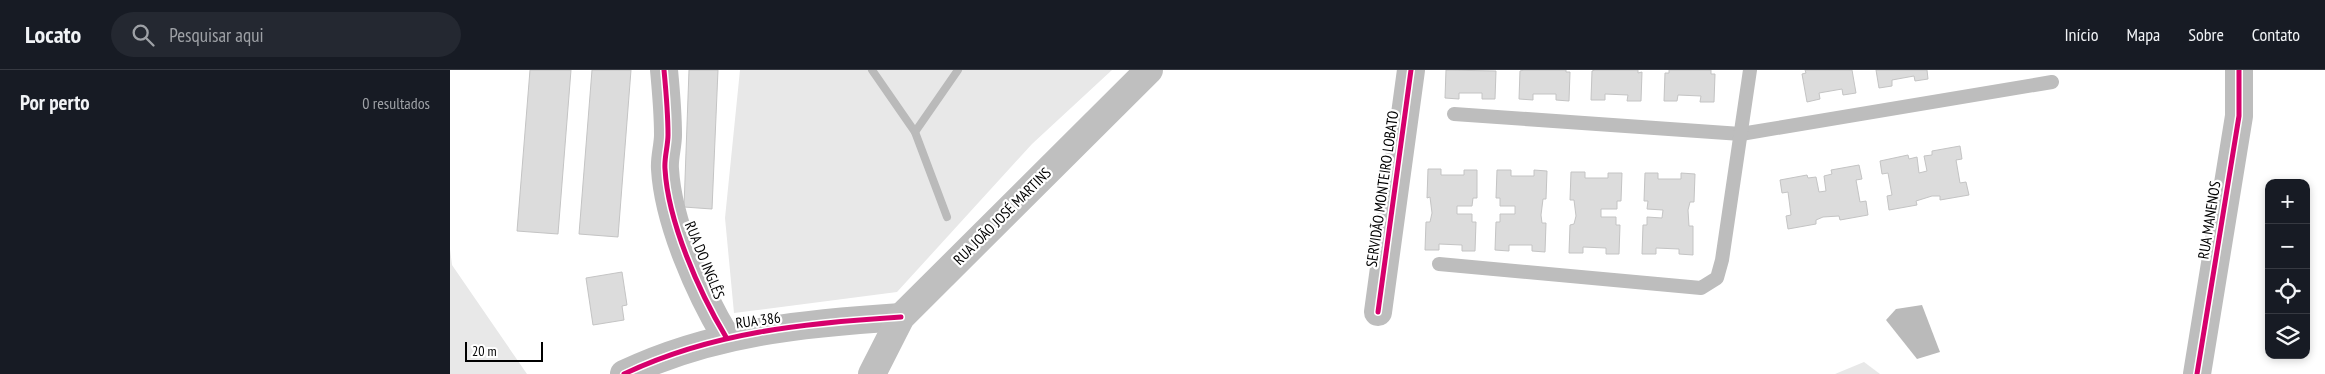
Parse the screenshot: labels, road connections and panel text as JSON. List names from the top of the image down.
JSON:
{
  "streets": {
    "main road": ["RUA JOÃO JOSÉ MARTINS"],
    "street": [
      "SERVIDÃO MONTEIRO LOBATO",
      "RUA MANENOS",
      "RUA DO INGLÊS",
      "RUA 386"
    ]
  },
  "crossings": [
    ["RUA JOÃO JOSÉ MARTINS", "RUA 386"],
    ["RUA DO INGLÊS", "RUA 386"]
  ],
  "scale_bar": "20 m",
  "page": {
    "header": "Locato",
    "search": "Pesquisar aqui",
    "nav": [
      "Início",
      "Mapa",
      "Sobre",
      "Contato"
    ],
    "heading": ["Por perto", "0 resultados"],
    "map_buttons": ["+", "−"],
    "scale": "20 m"
  }
}
